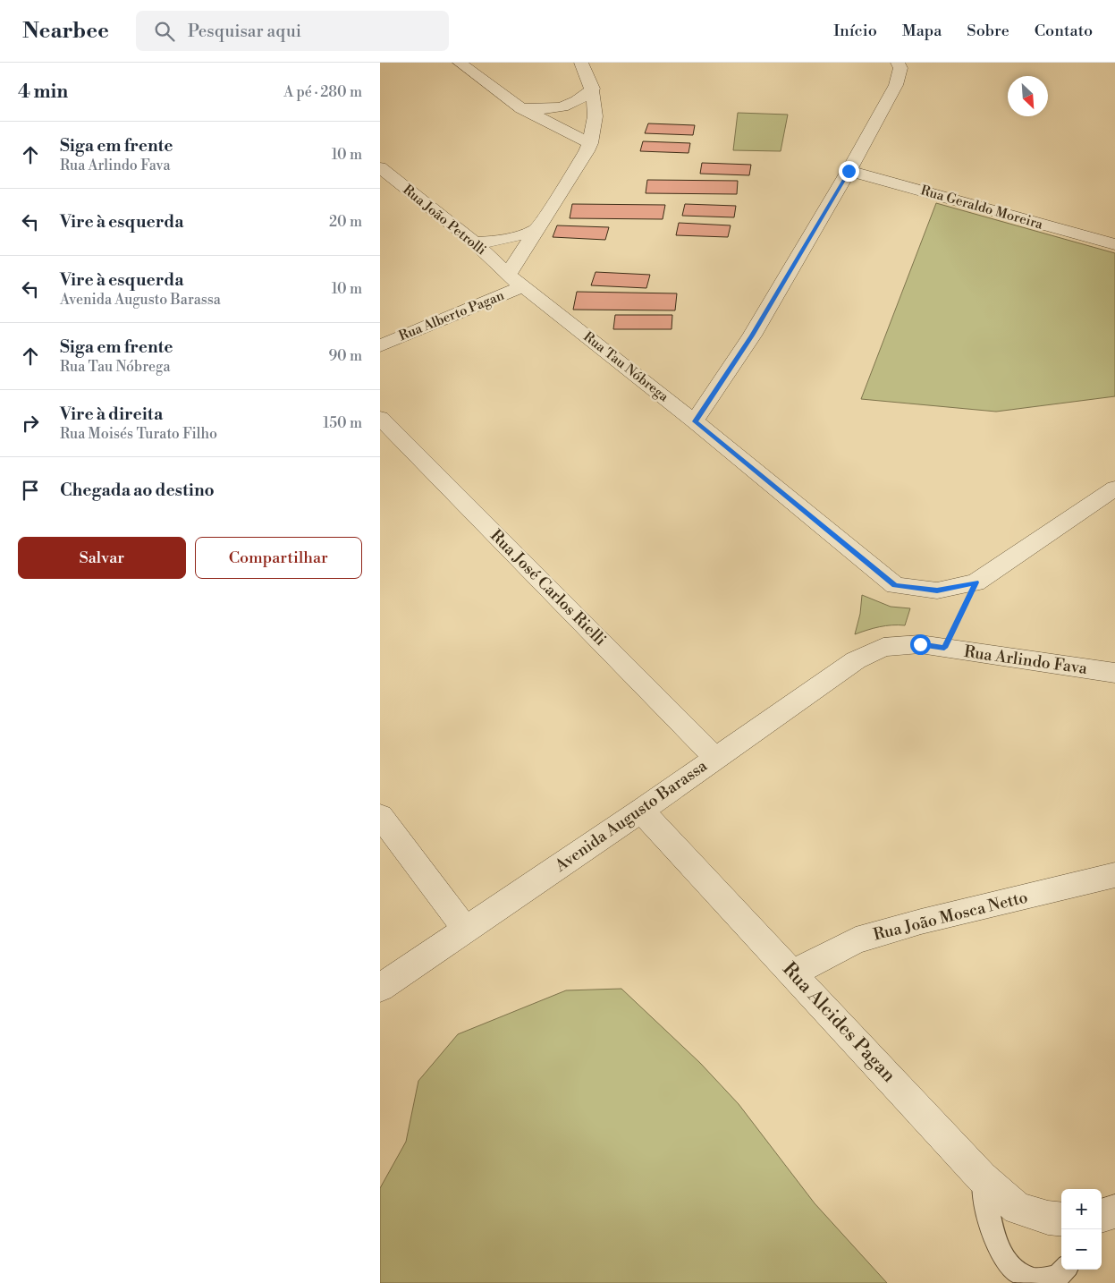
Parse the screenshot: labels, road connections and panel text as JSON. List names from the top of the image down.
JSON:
{
  "streets": {
    "street": [
      "Rua Geraldo Moreira",
      "Rua João Petrolli",
      "Rua Alberto Pagan",
      "Rua Tau Nóbrega",
      "Rua José Carlos Rielli",
      "Rua Arlindo Fava",
      "Avenida Augusto Barassa",
      "Rua João Mosca Netto",
      "Rua Alcides Pagan"
    ]
  },
  "crossings": [
    ["Rua João Petrolli", "Rua Alberto Pagan"],
    ["Rua João Petrolli", "Rua Tau Nóbrega"],
    ["Rua Alberto Pagan", "Rua Tau Nóbrega"],
    ["Rua José Carlos Rielli", "Avenida Augusto Barassa"],
    ["Rua Arlindo Fava", "Avenida Augusto Barassa"],
    ["Avenida Augusto Barassa", "Rua Alcides Pagan"],
    ["Rua João Mosca Netto", "Rua Alcides Pagan"]
  ],
  "north": "bottom right",
  "page": {
    "header": "Nearbee",
    "search": "Pesquisar aqui",
    "nav": [
      "Início",
      "Mapa",
      "Sobre",
      "Contato"
    ],
    "heading": ["4 min", "A pé · 280 m"],
    "list": [
      ["Siga em frente", "Rua Arlindo Fava", "10 m"],
      ["Vire à esquerda", "20 m"],
      ["Vire à esquerda", "Avenida Augusto Barassa", "10 m"],
      ["Siga em frente", "Rua Tau Nóbrega", "90 m"],
      ["Vire à direita", "Rua Moisés Turato Filho", "150 m"],
      "Chegada ao destino"
    ],
    "buttons": ["Salvar", "Compartilhar"],
    "map_buttons": ["+", "−"]
  }
}
